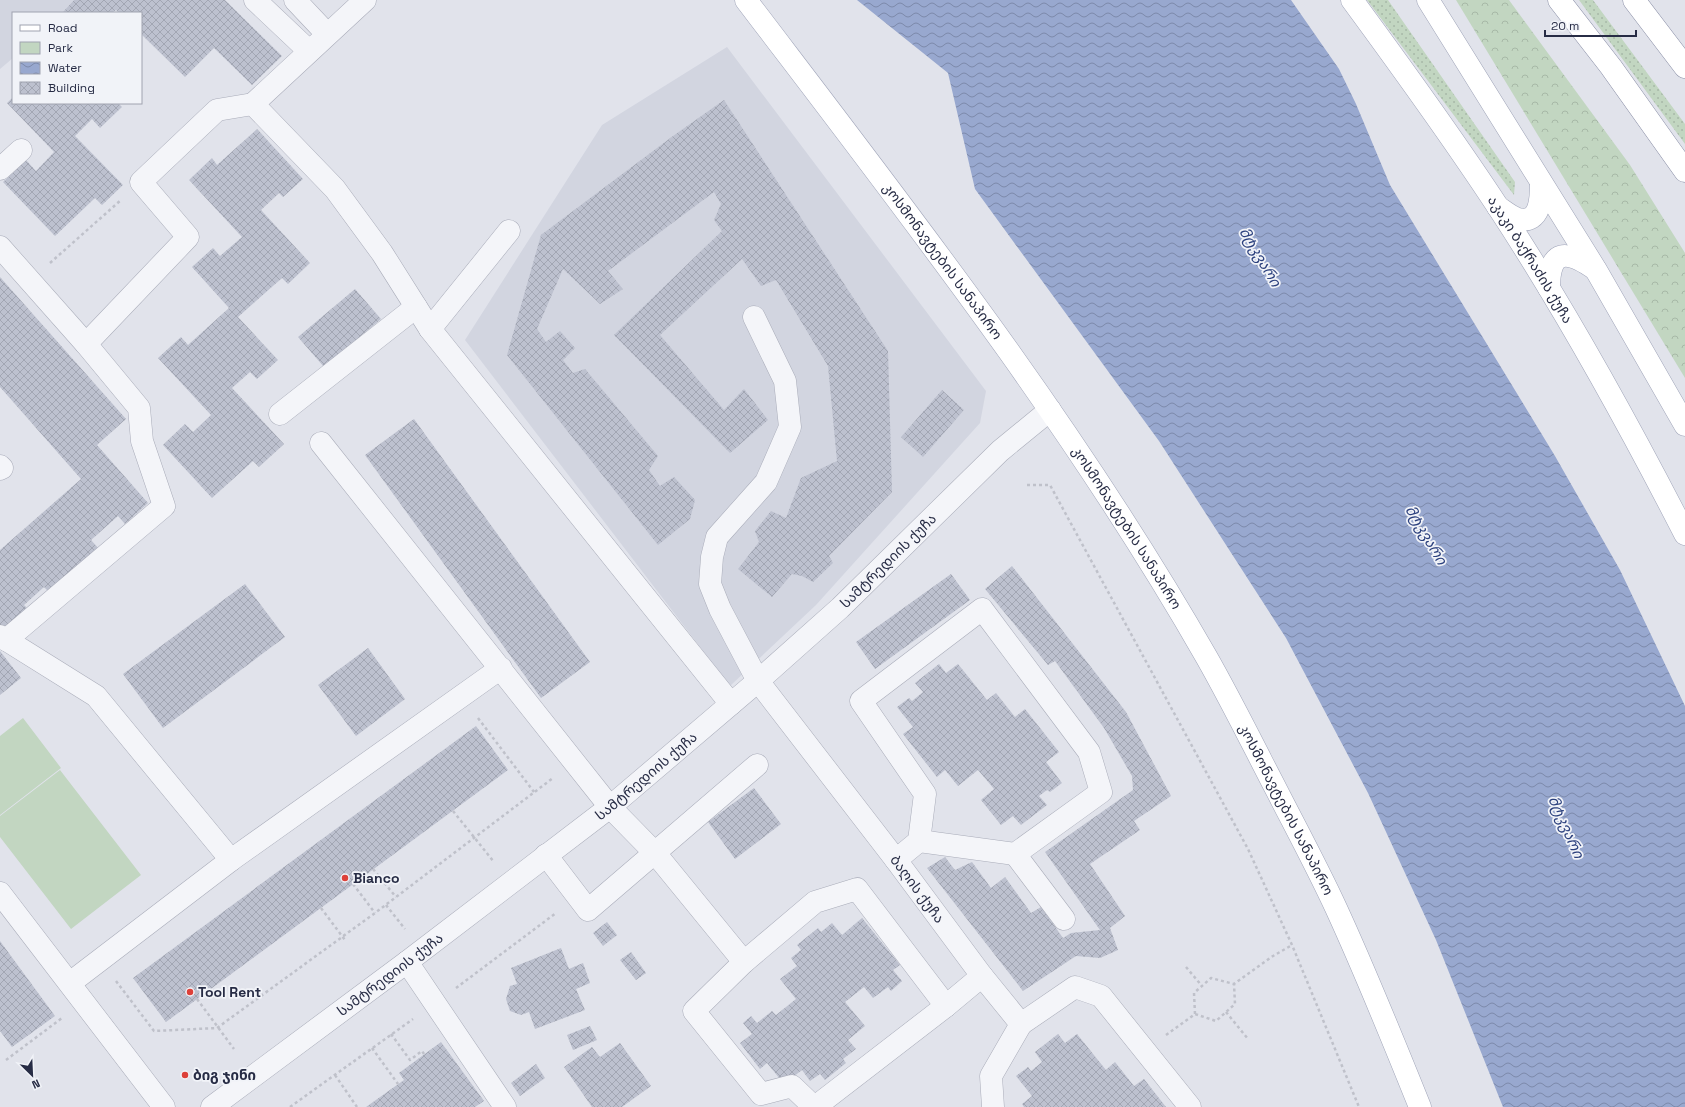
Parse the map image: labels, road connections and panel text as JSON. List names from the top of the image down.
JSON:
{
  "streets": {
    "main road": ["აკაკი ბაქრაძის ქუჩა", "კოსმონავტების სანაპირო"],
    "street": ["სამტრედიის ქუჩა", "ბაღის ქუჩა"]
  },
  "crossings": [
    ["კოსმონავტების სანაპირო", "სამტრედიის ქუჩა"],
    ["სამტრედიის ქუჩა", "ბაღის ქუჩა"]
  ],
  "water": ["მტკვარი"],
  "places": ["Bianco", "Tool Rent", "ბიგ ჯინი"],
  "legend": [
    "Road",
    "Park",
    "Water",
    "Building"
  ],
  "scale_bar": "20 m",
  "north": "bottom right"
}
